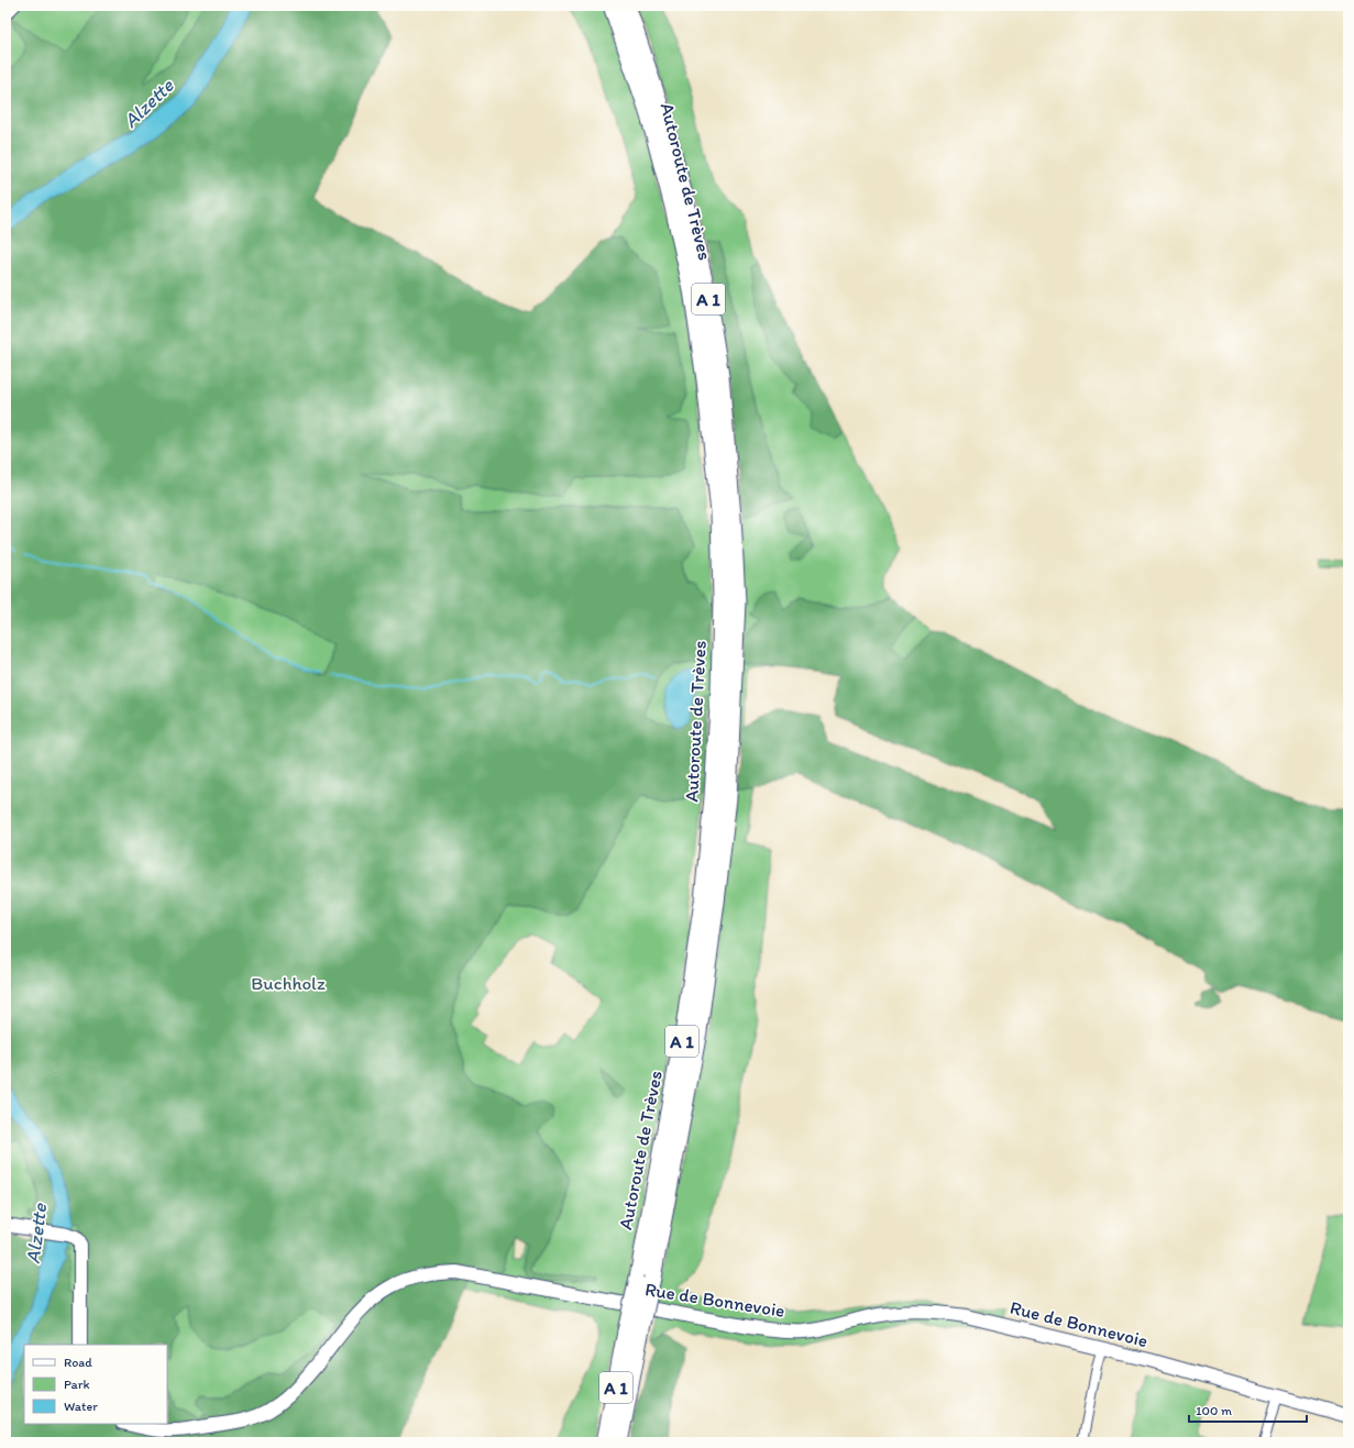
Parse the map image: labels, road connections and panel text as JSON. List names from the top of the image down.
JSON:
{
  "streets": {
    "highway": ["Autoroute de Trèves", "A 1"],
    "main road": ["Rue de Bonnevoie"]
  },
  "water": ["Alzette"],
  "parks": ["Buchholz"],
  "legend": ["Road", "Park", "Water"],
  "scale_bar": "100 m"
}
